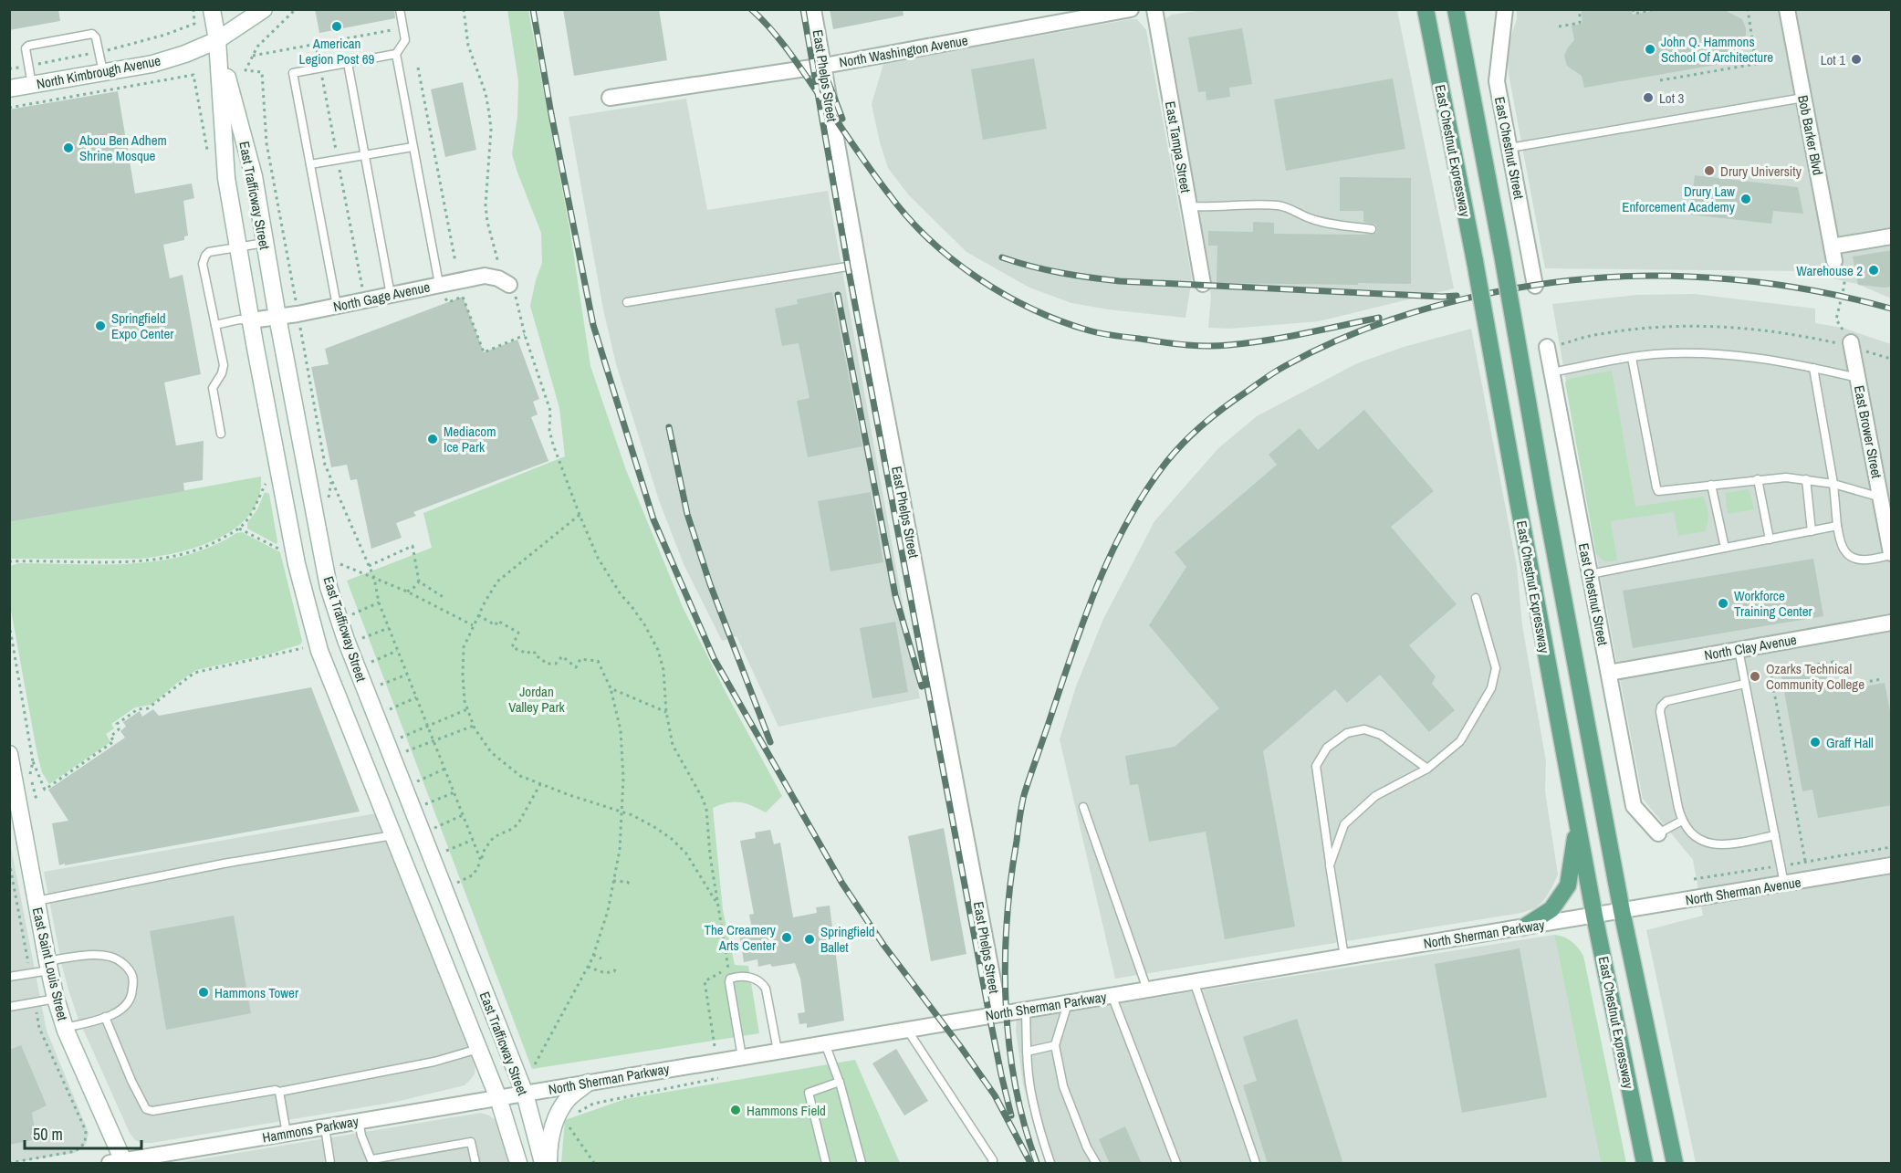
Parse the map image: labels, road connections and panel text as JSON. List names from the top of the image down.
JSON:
{
  "streets": {
    "main road": [
      "North Kimbrough Avenue",
      "East Chestnut Expressway",
      "East Trafficway Street",
      "East Saint Louis Street"
    ],
    "street": [
      "North Washington Avenue",
      "East Phelps Street",
      "Bob Barker Blvd",
      "East Tampa Street",
      "East Chestnut Street",
      "North Gage Avenue",
      "East Brower Street",
      "North Clay Avenue",
      "North Sherman Avenue",
      "North Sherman Parkway",
      "Hammons Parkway"
    ]
  },
  "crossings": [
    ["North Washington Avenue", "East Phelps Street"],
    ["North Kimbrough Avenue", "East Trafficway Street"],
    ["East Phelps Street", "North Sherman Parkway"],
    ["East Chestnut Street", "North Clay Avenue"],
    ["East Chestnut Expressway", "North Sherman Avenue"],
    ["East Chestnut Expressway", "North Sherman Parkway"],
    ["East Trafficway Street", "North Gage Avenue"],
    ["East Trafficway Street", "North Sherman Parkway"],
    ["East Trafficway Street", "Hammons Parkway"],
    ["North Sherman Avenue", "North Sherman Parkway"],
    ["North Sherman Parkway", "Hammons Parkway"],
    ["East Saint Louis Street", "Hammons Parkway"]
  ],
  "parks": ["Jordan Valley Park"],
  "places": [
    "American Legion Post 69",
    "John Q. Hammons School Of Architecture",
    "Lot 1",
    "Lot 3",
    "Abou Ben Adhem Shrine Mosque",
    "Drury University",
    "Drury Law Enforcement Academy",
    "Warehouse 2",
    "Springfield Expo Center",
    "Mediacom Ice Park",
    "Workforce Training Center",
    "Ozarks Technical Community College",
    "Graff Hall",
    "The Creamery Arts Center",
    "Springfield Ballet",
    "Hammons Tower",
    "Hammons Field"
  ],
  "scale_bar": "50 m"
}
